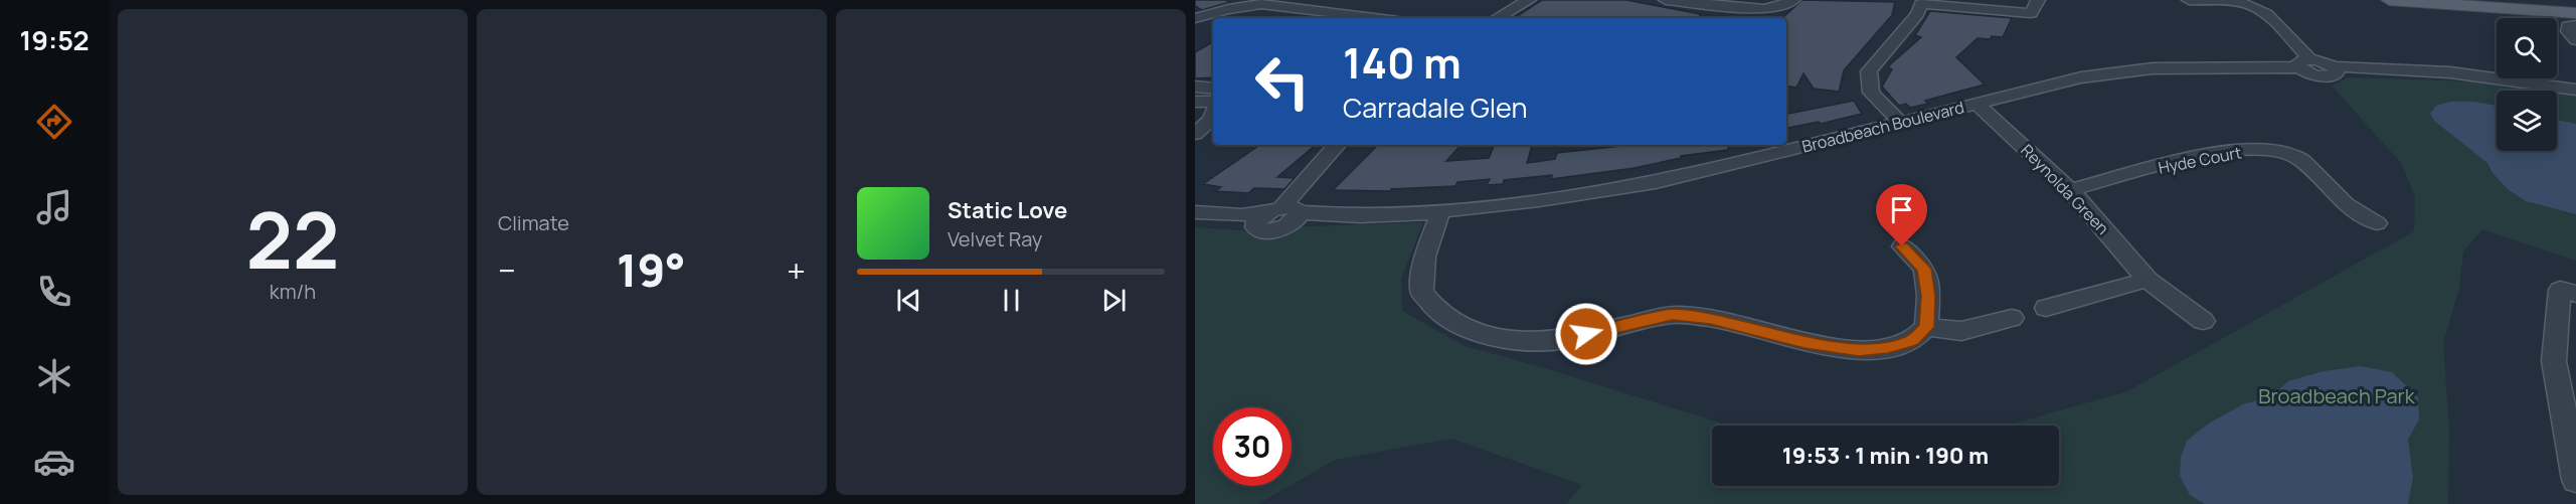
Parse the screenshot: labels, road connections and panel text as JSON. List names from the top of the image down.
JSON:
{
  "streets": {
    "street": ["Broadbeach Boulevard", "Hyde Court", "Reynolda Green"]
  },
  "crossings": [
    ["Broadbeach Boulevard", "Reynolda Green"],
    ["Hyde Court", "Reynolda Green"]
  ],
  "parks": ["Broadbeach Park"],
  "page": {
    "tabs": "19:52",
    "tile": [
      ["22", "km/h"],
      "Climate"
    ],
    "turn": ["140 m", "Carradale Glen"],
    "song": ["Static Love", "Velvet Ray"],
    "heat": ["−", "19°", "+"],
    "limit": "30",
    "trip": "19:53 · 1 min · 190 m"
  }
}
